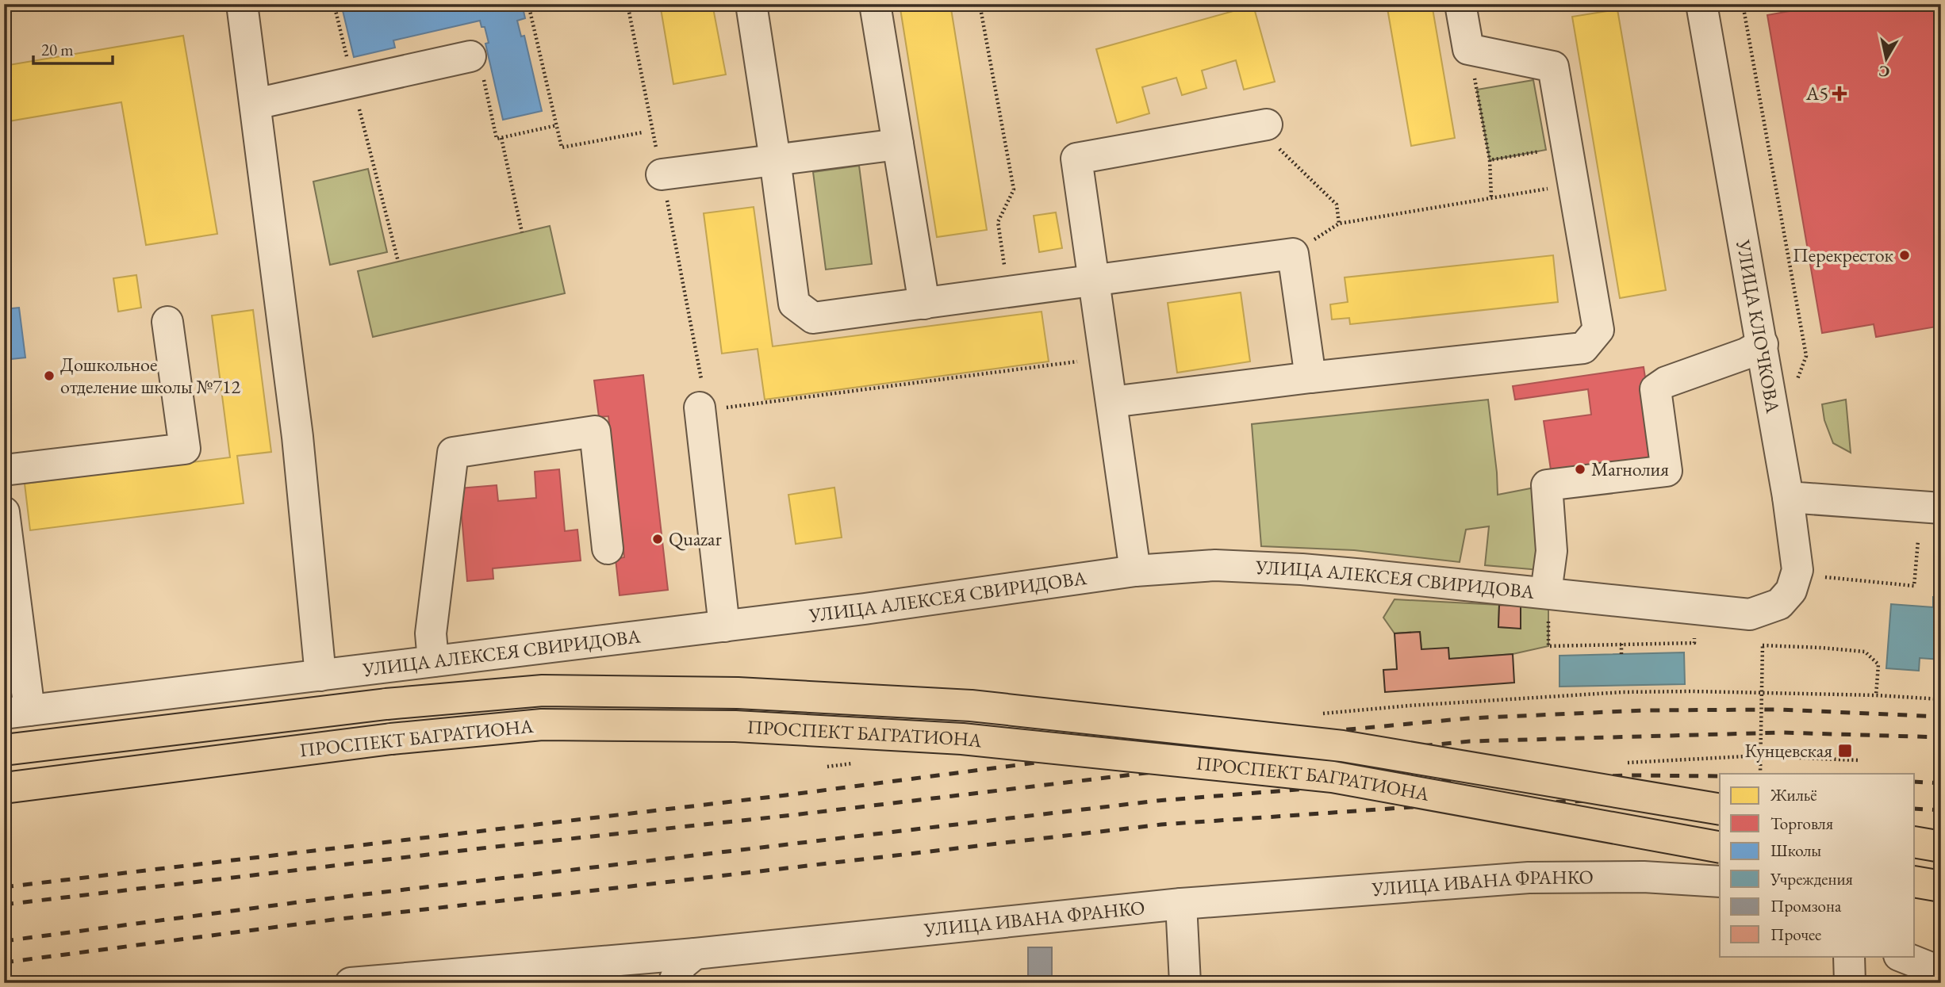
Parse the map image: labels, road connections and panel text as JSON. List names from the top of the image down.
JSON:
{
  "streets": {
    "main road": ["ПРОСПЕКТ БАГРАТИОНА"],
    "street": ["УЛИЦА КЛОЧКОВА", "УЛИЦА АЛЕКСЕЯ СВИРИДОВА", "УЛИЦА ИВАНА ФРАНКО"]
  },
  "crossings": [
    ["УЛИЦА КЛОЧКОВА", "УЛИЦА АЛЕКСЕЯ СВИРИДОВА"]
  ],
  "places": {
    "health": ["А5"],
    "other": [
      "Перекресток",
      "Дошкольное отделение школы №712",
      "Магнолия",
      "Quazar"
    ],
    "transit": ["Кунцевская"]
  },
  "legend": [
    "Жильё",
    "Торговля",
    "Школы",
    "Учреждения",
    "Промзона",
    "Прочее"
  ],
  "scale_bar": "20 m",
  "north": "bottom"
}
